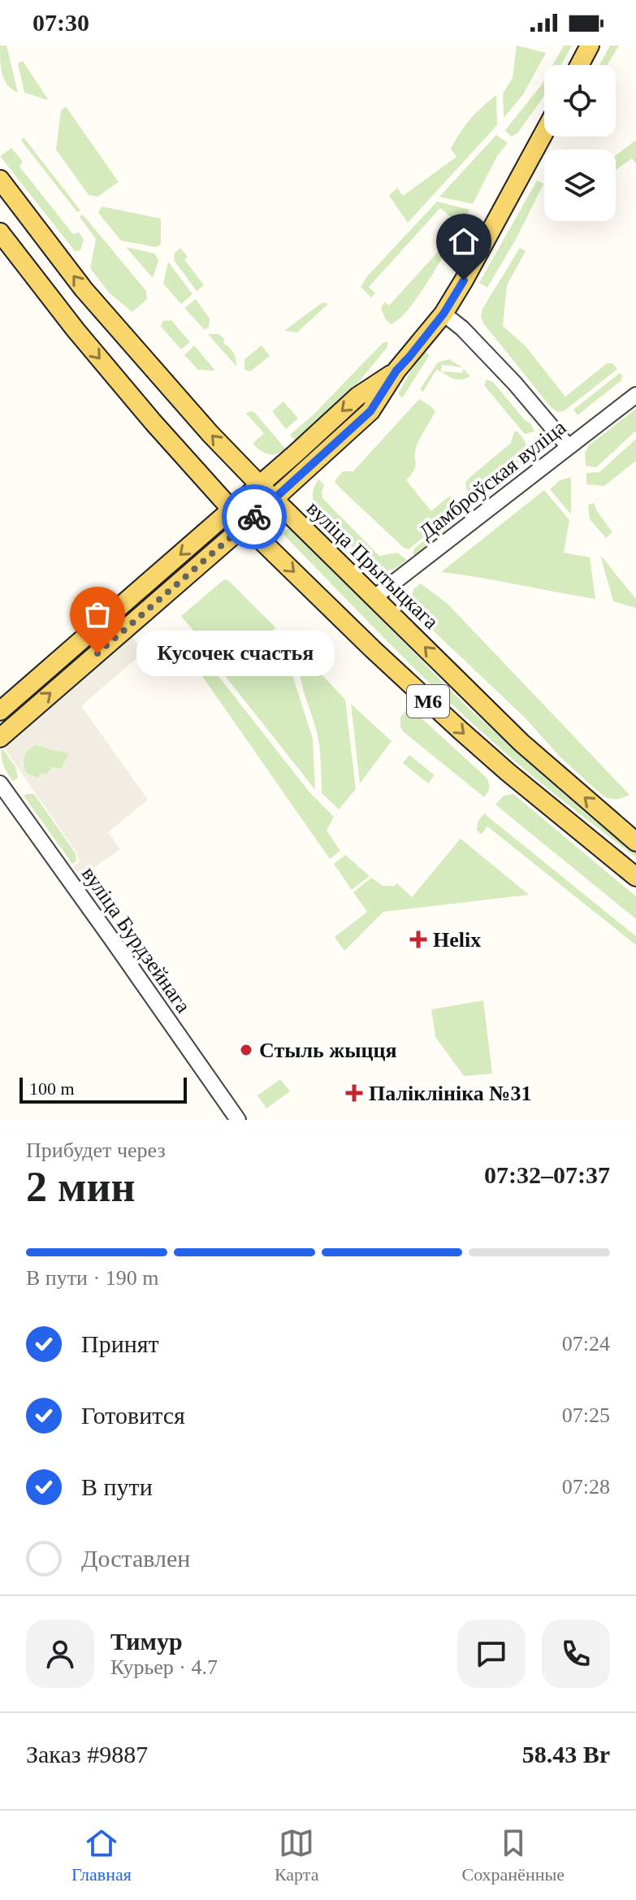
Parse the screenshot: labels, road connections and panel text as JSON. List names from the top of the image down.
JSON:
{
  "streets": {
    "main road": ["вуліца Прытыцкага", "М6"],
    "street": ["Дамброўская вуліца", "вуліца Бурдзейнага"]
  },
  "crossings": [
    ["Дамброўская вуліца", "вуліца Прытыцкага"]
  ],
  "places": {
    "other": ["Кусочек счастья", "Стыль жыцця"],
    "health": ["Helix", "Паліклініка №31"]
  },
  "scale_bar": "100 m",
  "page": {
    "status": "07:30",
    "bubble": "Кусочек счастья",
    "scale": "100 m",
    "heading": ["2 мин", "Прибудет через", "07:32–07:37"],
    "panel": [
      "Тимур",
      "Курьер · 4.7",
      "Заказ #9887",
      "58.43 Br"
    ],
    "bar": "В пути · 190 m",
    "list": [
      ["Принят", "07:24"],
      ["Готовится", "07:25"],
      ["В пути", "07:28"],
      "Доставлен"
    ],
    "tabs": ["Главная", "Карта", "Сохранённые"]
  }
}
